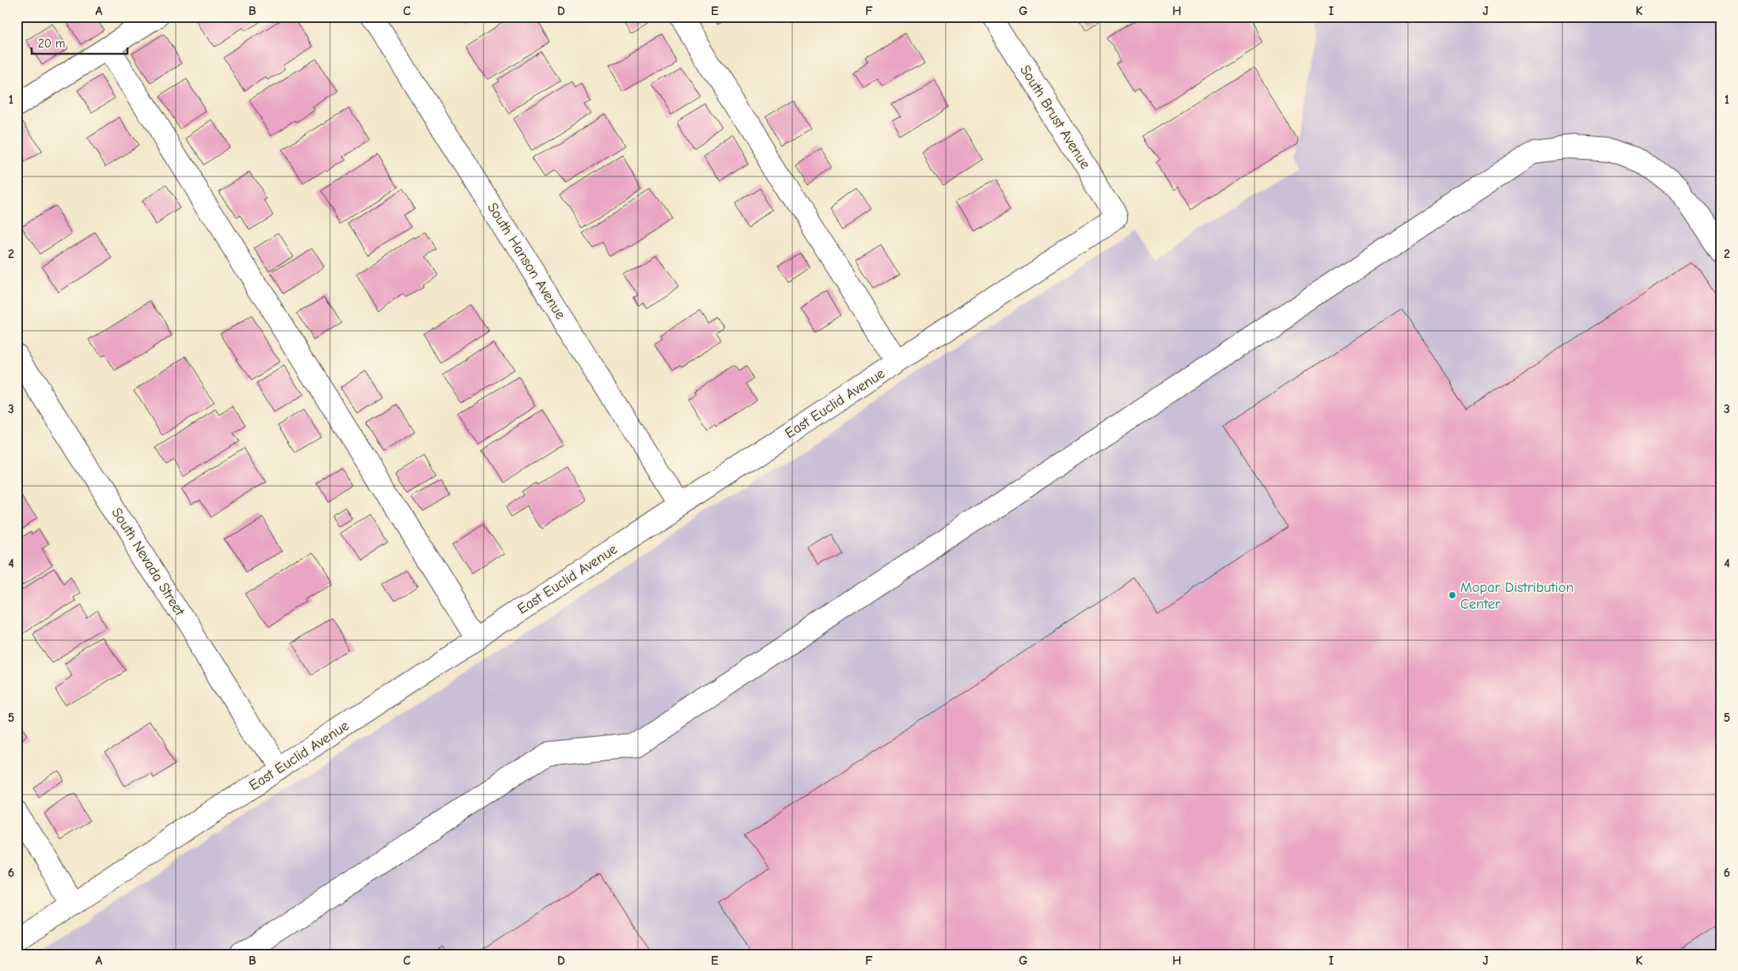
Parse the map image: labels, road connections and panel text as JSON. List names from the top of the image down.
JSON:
{
  "streets": {
    "street": [
      "South Brust Avenue",
      "South Hanson Avenue",
      "East Euclid Avenue",
      "South Nevada Street"
    ]
  },
  "crossings": [
    ["South Brust Avenue", "East Euclid Avenue"],
    ["South Hanson Avenue", "East Euclid Avenue"],
    ["East Euclid Avenue", "South Nevada Street"]
  ],
  "places": ["Mopar Distribution Center"],
  "scale_bar": "20 m",
  "grid": {
    "columns": [
      "A",
      "B",
      "C",
      "D",
      "E",
      "F",
      "G",
      "H",
      "I",
      "J",
      "K"
    ],
    "rows": [
      "1",
      "2",
      "3",
      "4",
      "5",
      "6"
    ]
  }
}
